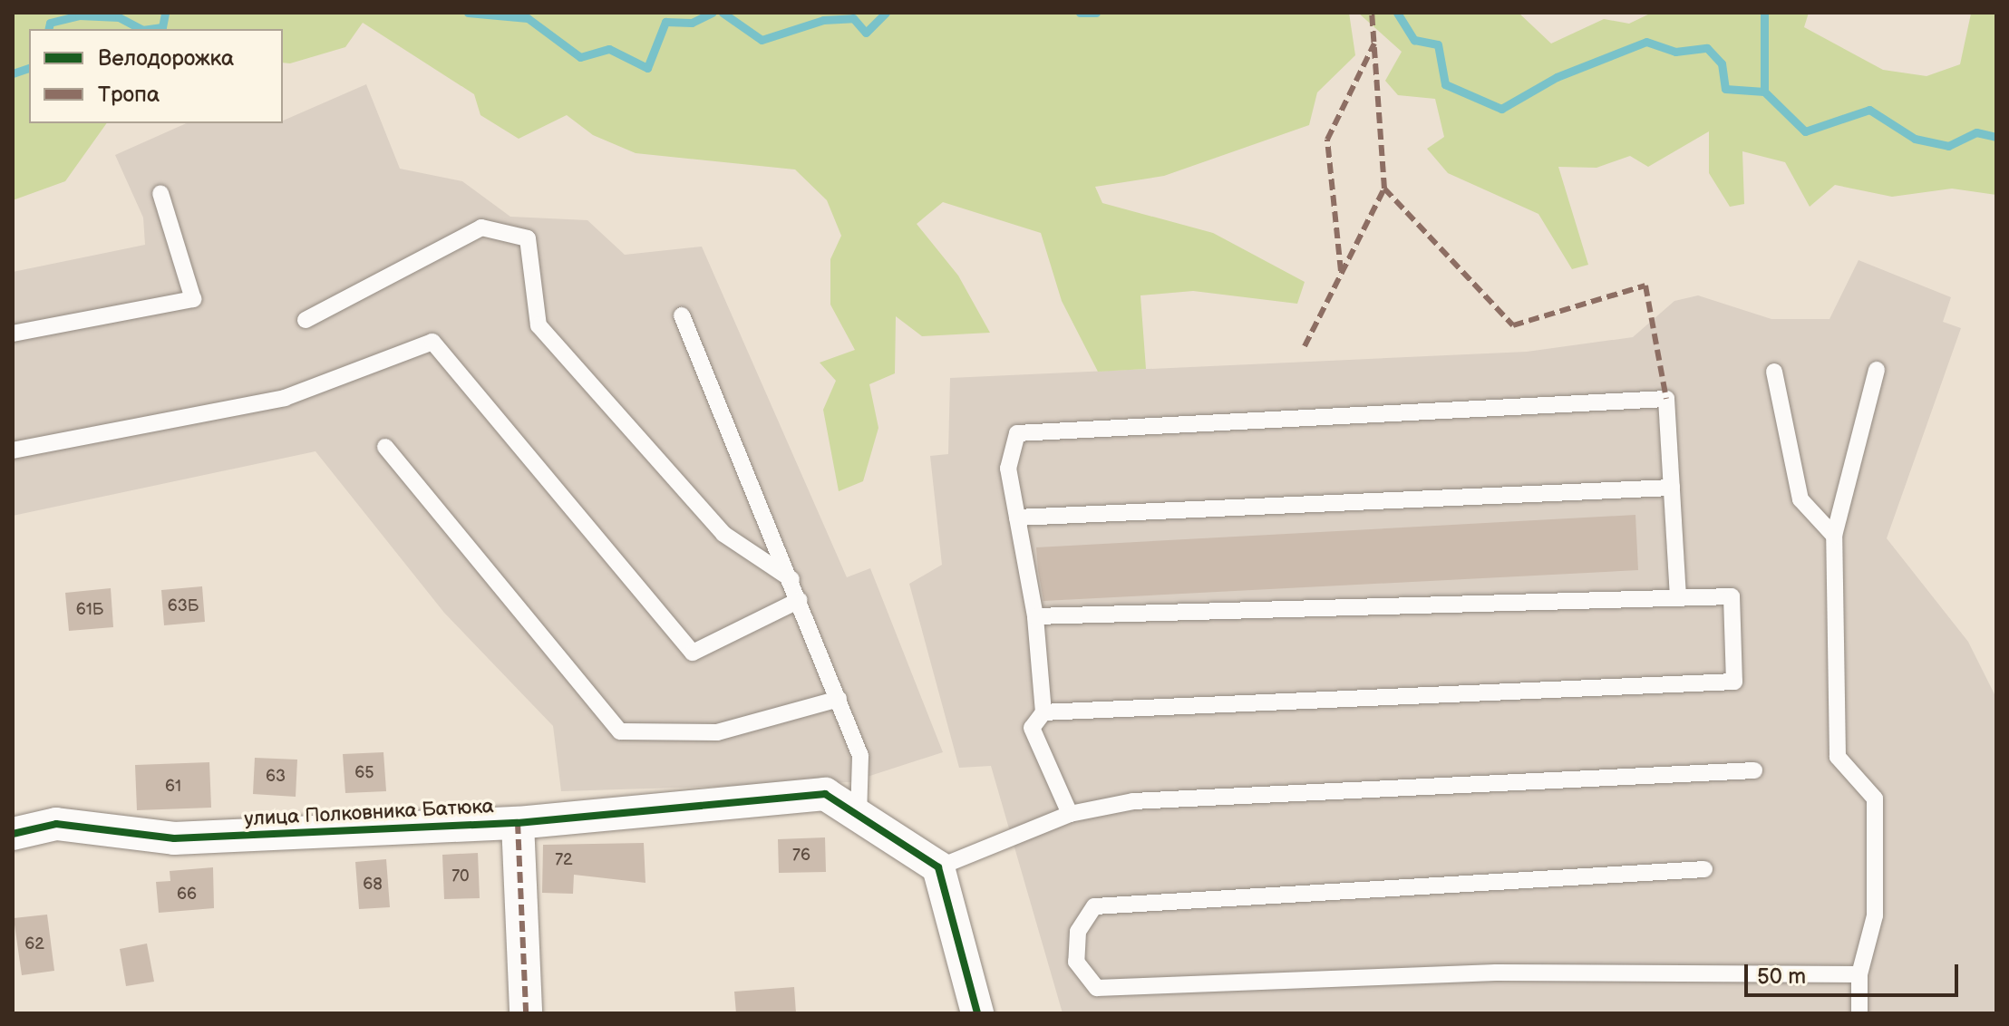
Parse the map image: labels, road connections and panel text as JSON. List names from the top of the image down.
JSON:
{
  "streets": {
    "street": ["улица Полковника Батюка"]
  },
  "house_numbers": [
    "63Б",
    "61Б",
    "65",
    "63",
    "61",
    "76",
    "72",
    "70",
    "68",
    "66",
    "62"
  ],
  "legend": ["Велодорожка", "Тропа"],
  "scale_bar": "50 m"
}
